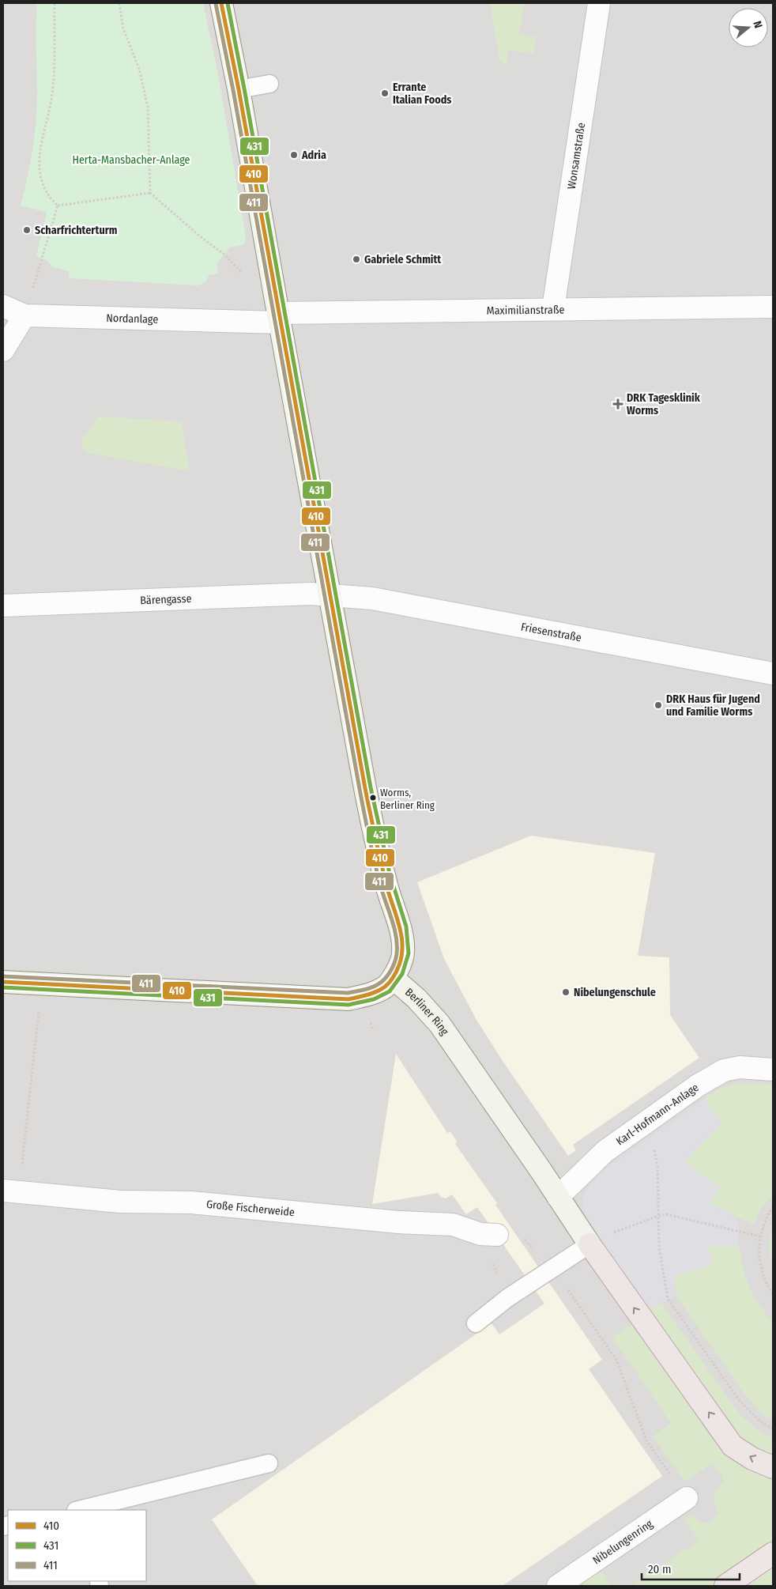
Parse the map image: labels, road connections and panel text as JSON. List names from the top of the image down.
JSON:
{
  "streets": {
    "main road": ["Berliner Ring"],
    "street": [
      "Wonsamstraße",
      "Maximilianstraße",
      "Nordanlage",
      "Bärengasse",
      "Friesenstraße",
      "Karl-Hofmann-Anlage",
      "Große Fischerweide",
      "Nibelungenring"
    ]
  },
  "crossings": [
    ["Wonsamstraße", "Maximilianstraße"],
    ["Maximilianstraße", "Nordanlage"],
    ["Bärengasse", "Friesenstraße"],
    ["Berliner Ring", "Karl-Hofmann-Anlage"]
  ],
  "parks": ["Herta-Mansbacher-Anlage"],
  "places": {
    "other": [
      "Errante Italian Foods",
      "Adria",
      "Scharfrichterturm",
      "Gabriele Schmitt",
      "DRK Haus für Jugend und Familie Worms",
      "Worms, Berliner Ring",
      "Nibelungenschule"
    ],
    "health": ["DRK Tagesklinik Worms"]
  },
  "lines": ["transit line 410", "transit line 431", "transit line 411"],
  "legend": ["410", "431", "411"],
  "scale_bar": "20 m",
  "north": "right"
}
